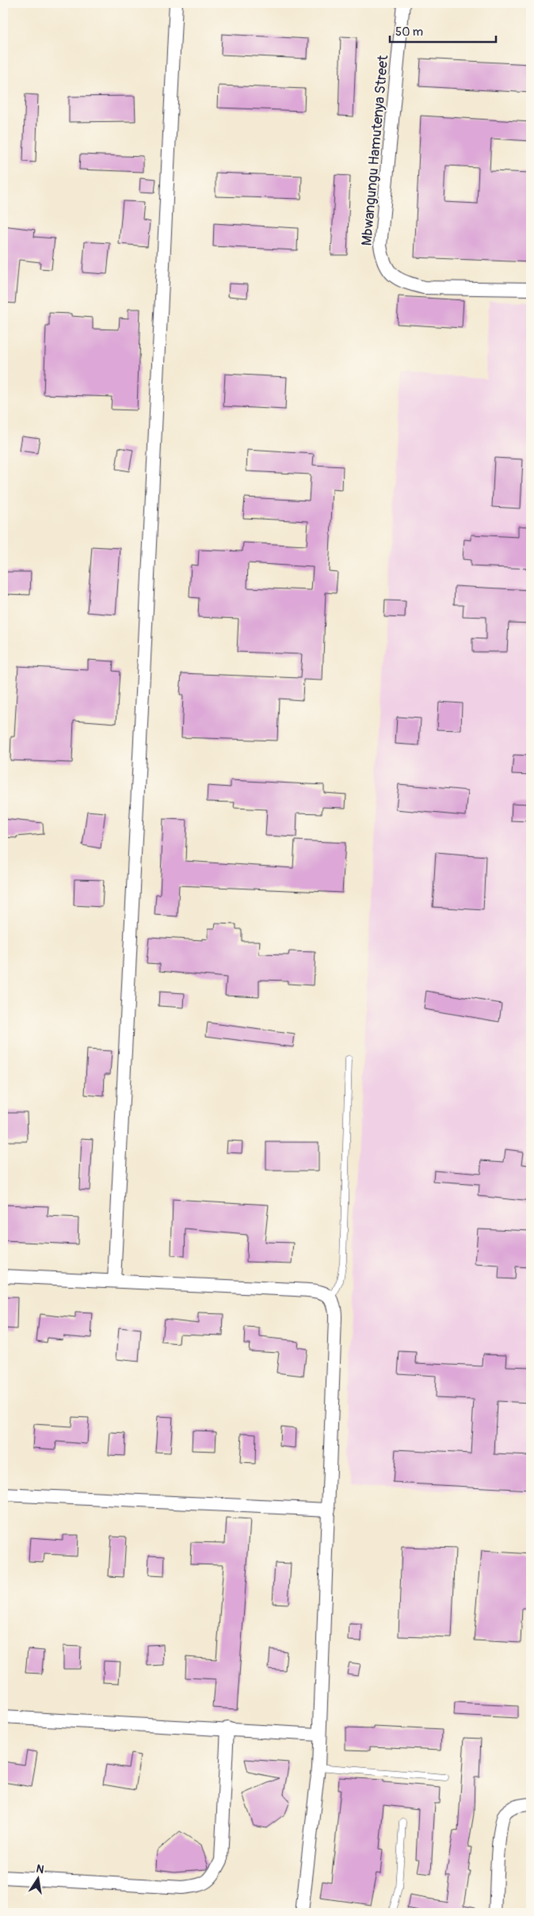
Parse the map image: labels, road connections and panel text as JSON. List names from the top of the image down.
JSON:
{
  "streets": {
    "street": ["Mbwangungu Hamutenya Street"]
  },
  "scale_bar": "50 m",
  "north": "top"
}
